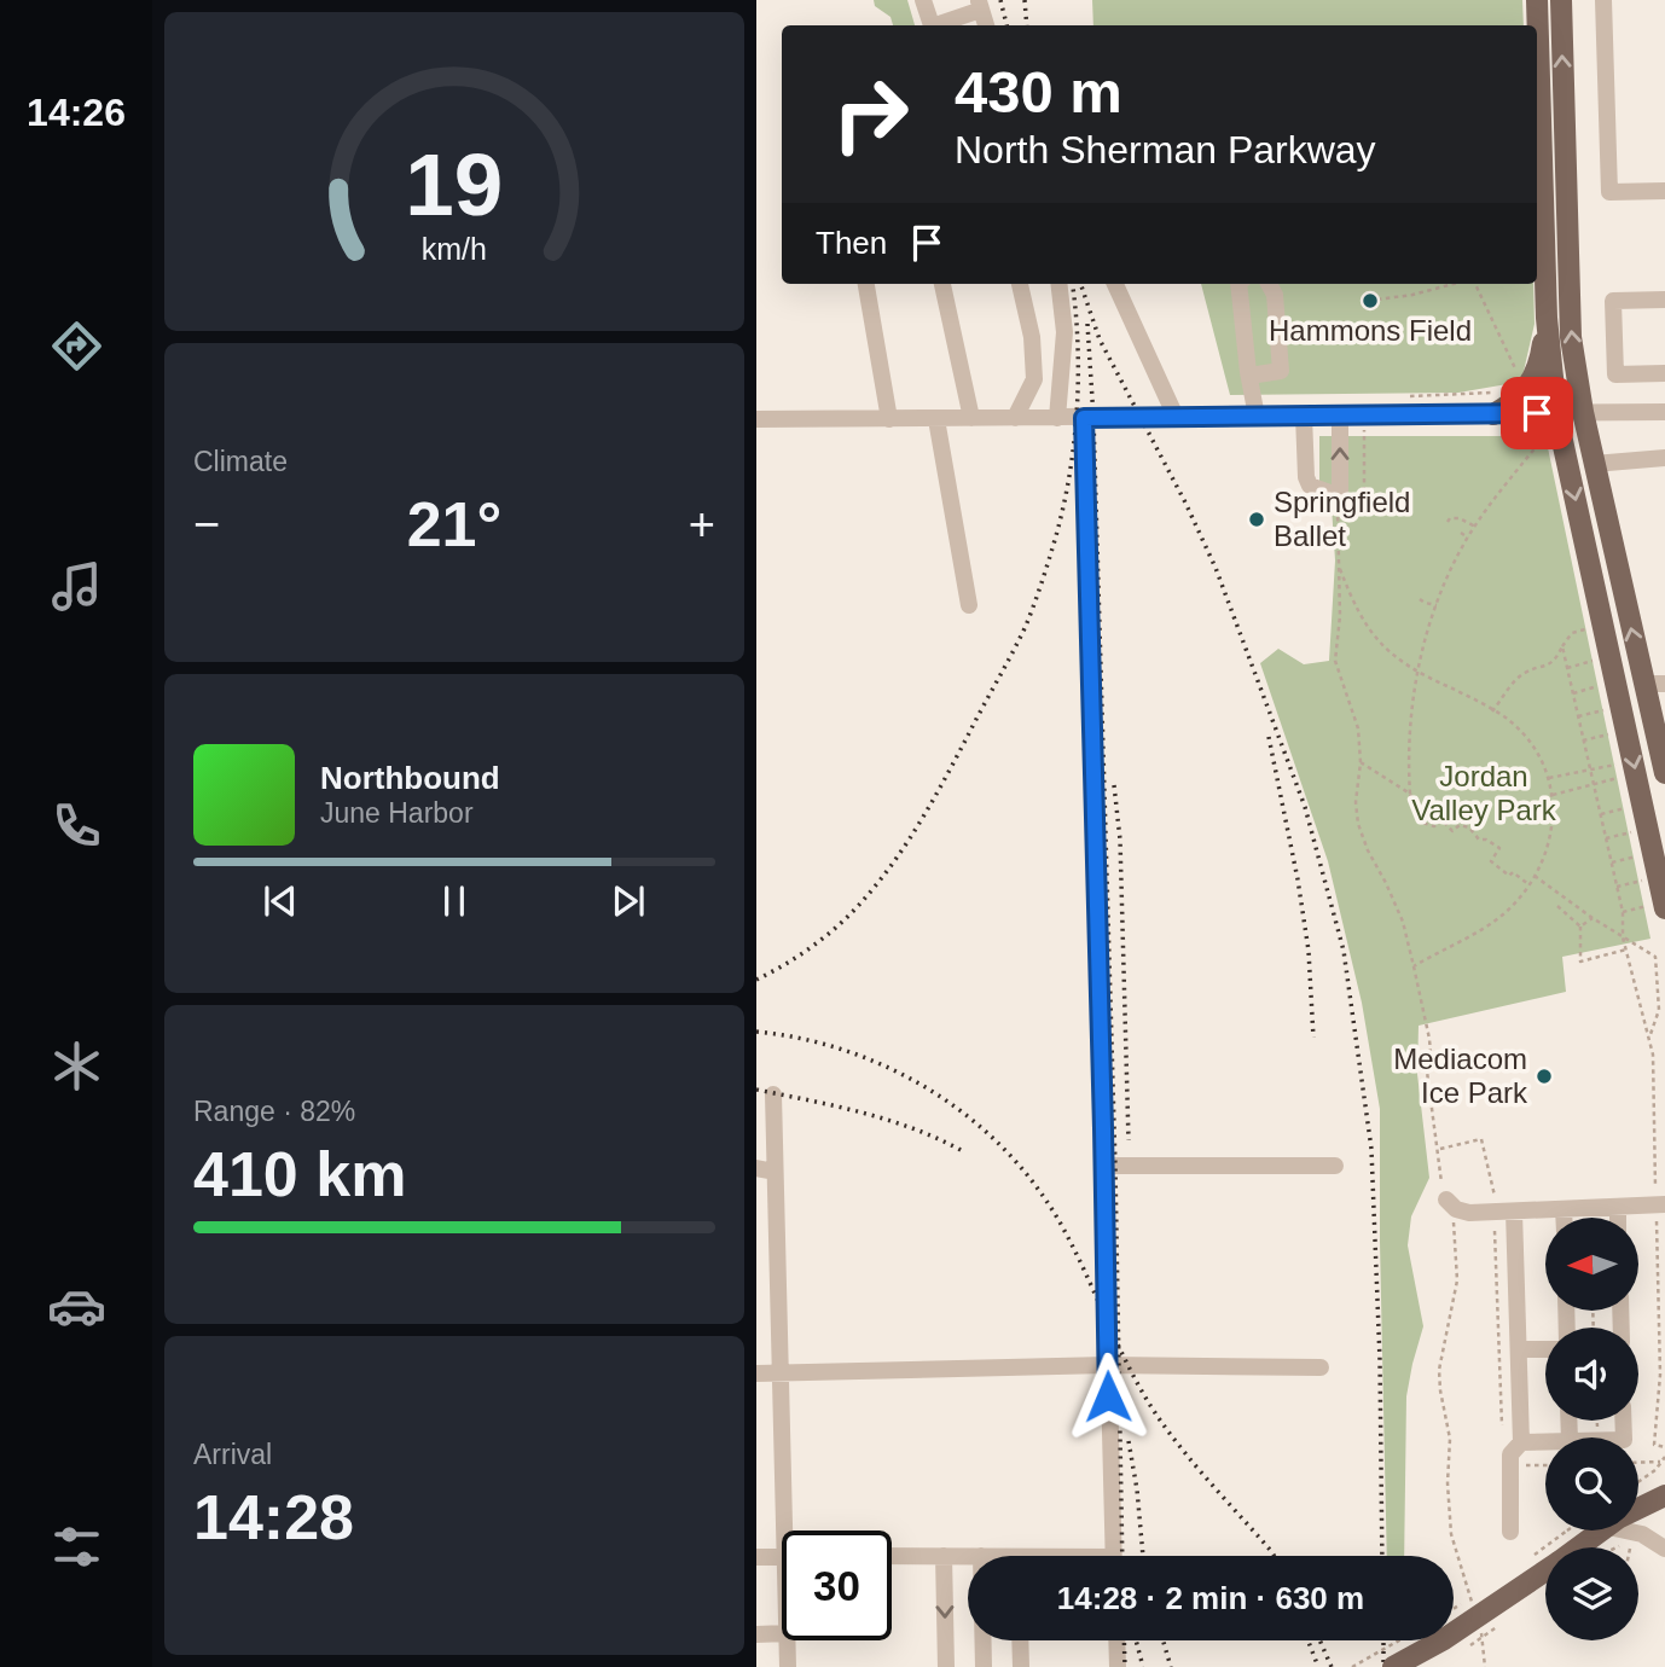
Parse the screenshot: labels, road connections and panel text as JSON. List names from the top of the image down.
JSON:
{
  "parks": ["Jordan Valley Park"],
  "places": ["Hammons Field", "Springfield Ballet", "Mediacom Ice Park"],
  "north": "left",
  "page": {
    "tabs": "14:26",
    "turn": ["430 m", "North Sherman Parkway"],
    "then": "Then",
    "tile": [
      "Climate",
      ["Range · 82%", "410 km"],
      ["Arrival", "14:28"]
    ],
    "heat": ["−", "21°", "+"],
    "song": ["Northbound", "June Harbor"],
    "limit": "30",
    "trip": "14:28 · 2 min · 630 m",
    "gauge": ["19", "km/h"]
  }
}
